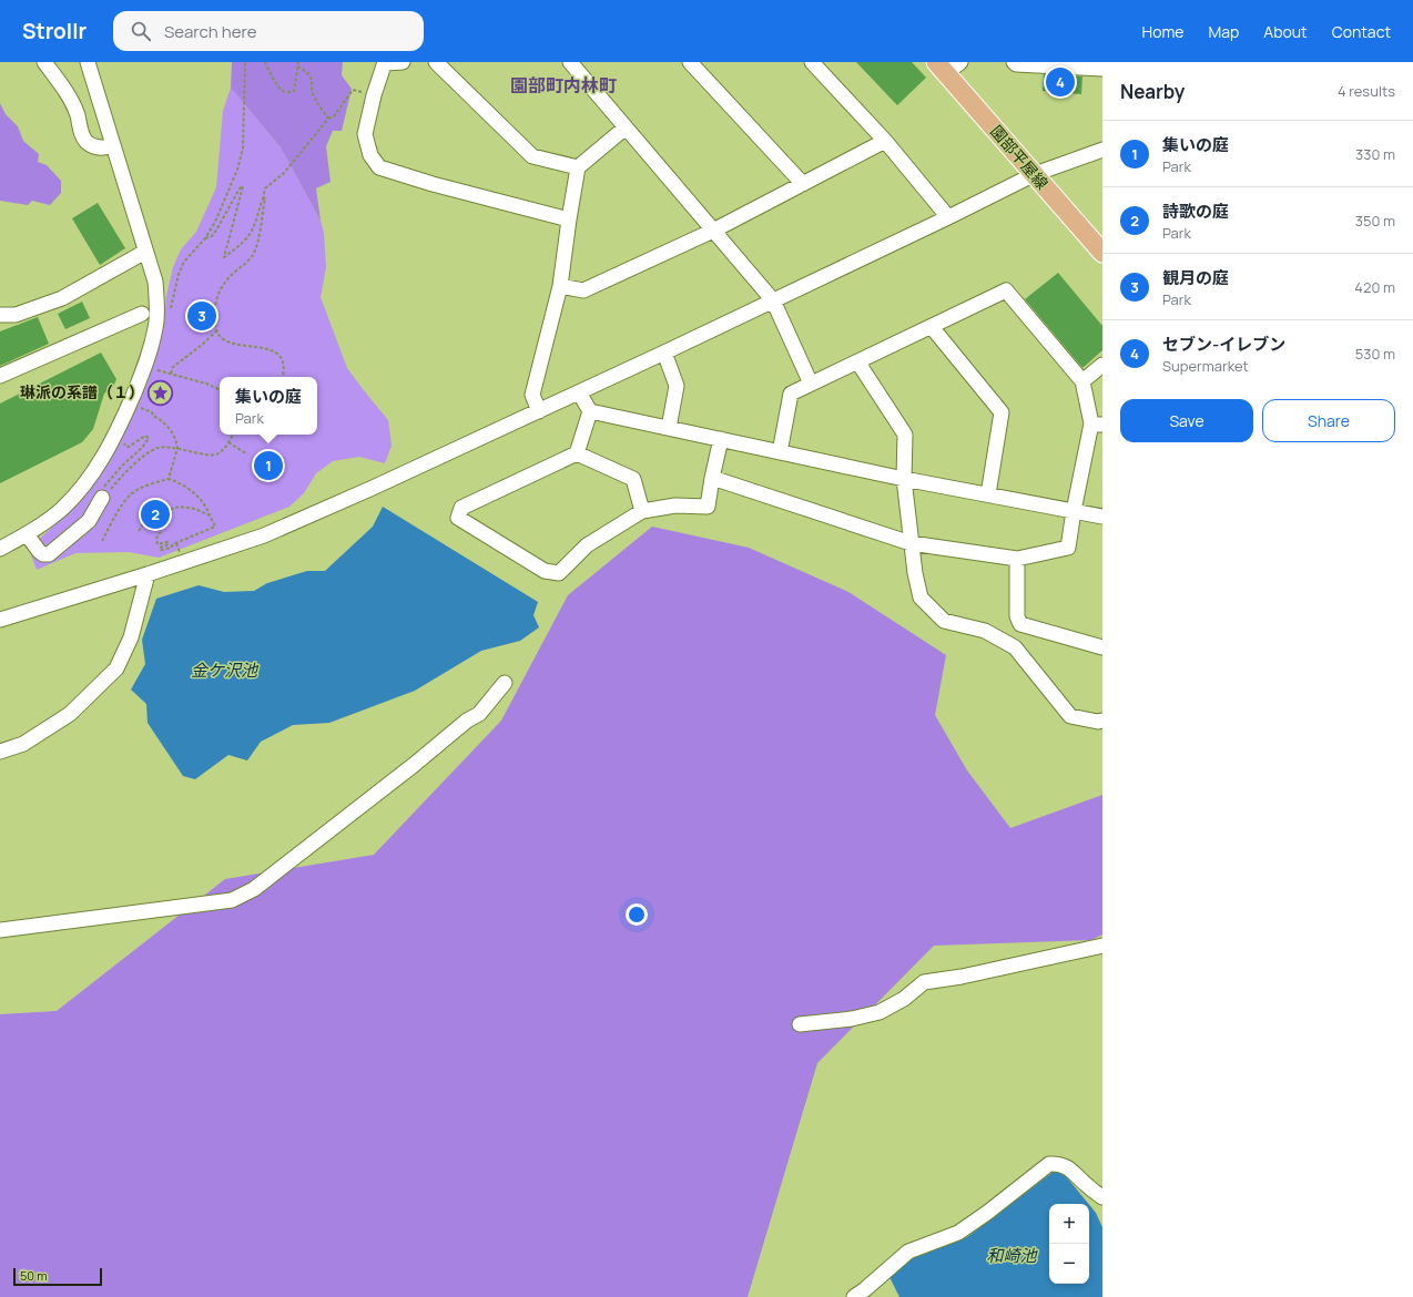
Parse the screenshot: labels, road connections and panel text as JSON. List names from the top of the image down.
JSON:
{
  "streets": {
    "main road": ["園部平屋線"]
  },
  "districts": ["園部町内林町"],
  "water": ["金ケ沢池", "和崎池"],
  "places": {
    "place": ["琳派の系譜（１）"]
  },
  "scale_bar": "50 m",
  "page": {
    "header": "Strollr",
    "search": "Search here",
    "nav": [
      "Home",
      "Map",
      "About",
      "Contact"
    ],
    "heading": ["Nearby", "4 results"],
    "pins": [
      "4",
      "3",
      "1",
      "2"
    ],
    "list": [
      {
        "mark": "1",
        "name": "集いの庭",
        "note": "Park",
        "value": "330 m"
      },
      {
        "mark": "2",
        "name": "詩歌の庭",
        "note": "Park",
        "value": "350 m"
      },
      {
        "mark": "3",
        "name": "観月の庭",
        "note": "Park",
        "value": "420 m"
      },
      {
        "mark": "4",
        "name": "セブン-イレブン",
        "note": "Supermarket",
        "value": "530 m"
      }
    ],
    "popup": ["集いの庭", "Park"],
    "buttons": ["Save", "Share"],
    "map_buttons": ["+", "−"],
    "scale": "50 m"
  }
}
